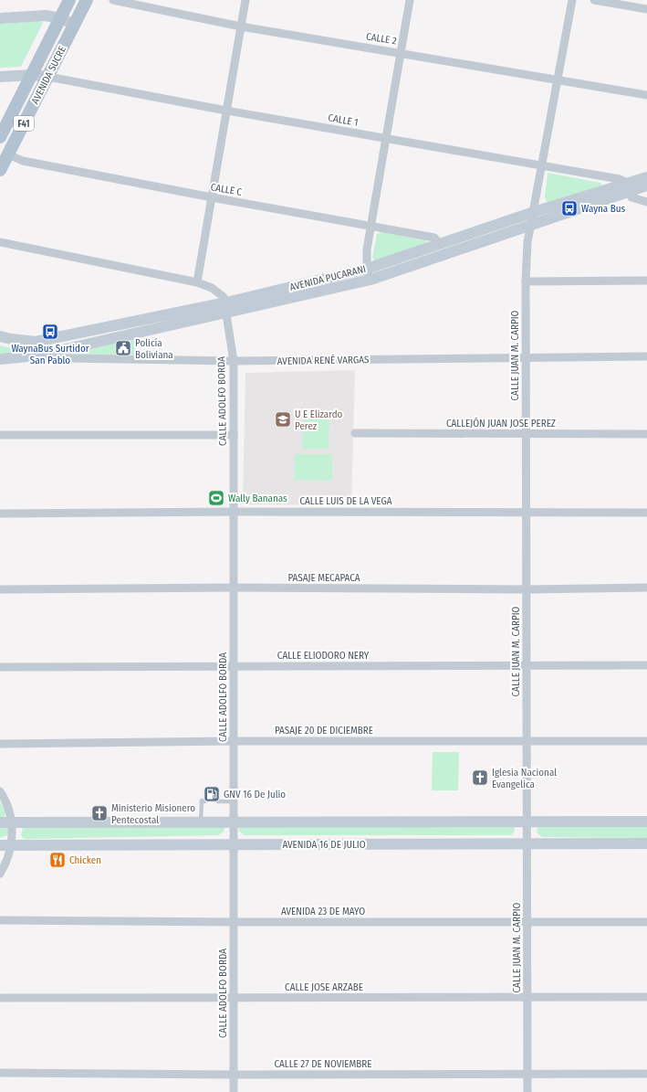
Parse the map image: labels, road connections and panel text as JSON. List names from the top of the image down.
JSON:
{
  "streets": {
    "main road": [
      "AVENIDA SUCRE",
      "F41",
      "AVENIDA PUCARANI",
      "AVENIDA RENÉ VARGAS",
      "AVENIDA 16 DE JULIO"
    ],
    "street": [
      "CALLE 2",
      "CALLE 1",
      "CALLE C",
      "CALLE JUAN M. CARPIO",
      "CALLE ADOLFO BORDA",
      "CALLEJÓN JUAN JOSE PEREZ",
      "CALLE LUIS DE LA VEGA",
      "PASAJE MECAPACA",
      "CALLE ELIODORO NERY",
      "PASAJE 20 DE DICIEMBRE",
      "AVENIDA 23 DE MAYO",
      "CALLE JOSE ARZABE",
      "CALLE 27 DE NOVIEMBRE"
    ]
  },
  "crossings": [
    ["CALLE 2", "CALLE JUAN M. CARPIO"],
    ["AVENIDA SUCRE", "CALLE 1"],
    ["AVENIDA SUCRE", "CALLE C"],
    ["CALLE 1", "AVENIDA PUCARANI"],
    ["CALLE 1", "CALLE JUAN M. CARPIO"],
    ["CALLE C", "AVENIDA PUCARANI"],
    ["AVENIDA PUCARANI", "CALLE JUAN M. CARPIO"],
    ["AVENIDA PUCARANI", "AVENIDA RENÉ VARGAS"],
    ["AVENIDA PUCARANI", "CALLE ADOLFO BORDA"],
    ["CALLE JUAN M. CARPIO", "AVENIDA RENÉ VARGAS"],
    ["CALLE JUAN M. CARPIO", "CALLEJÓN JUAN JOSE PEREZ"],
    ["CALLE JUAN M. CARPIO", "CALLE LUIS DE LA VEGA"],
    ["CALLE JUAN M. CARPIO", "PASAJE MECAPACA"],
    ["CALLE JUAN M. CARPIO", "CALLE ELIODORO NERY"],
    ["CALLE JUAN M. CARPIO", "PASAJE 20 DE DICIEMBRE"],
    ["CALLE JUAN M. CARPIO", "AVENIDA 16 DE JULIO"],
    ["CALLE JUAN M. CARPIO", "AVENIDA 23 DE MAYO"],
    ["CALLE JUAN M. CARPIO", "CALLE JOSE ARZABE"],
    ["CALLE JUAN M. CARPIO", "CALLE 27 DE NOVIEMBRE"],
    ["AVENIDA RENÉ VARGAS", "CALLE ADOLFO BORDA"],
    ["CALLE ADOLFO BORDA", "CALLE LUIS DE LA VEGA"],
    ["CALLE ADOLFO BORDA", "PASAJE MECAPACA"],
    ["CALLE ADOLFO BORDA", "CALLE ELIODORO NERY"],
    ["CALLE ADOLFO BORDA", "PASAJE 20 DE DICIEMBRE"],
    ["CALLE ADOLFO BORDA", "AVENIDA 16 DE JULIO"],
    ["CALLE ADOLFO BORDA", "AVENIDA 23 DE MAYO"],
    ["CALLE ADOLFO BORDA", "CALLE JOSE ARZABE"],
    ["CALLE ADOLFO BORDA", "CALLE 27 DE NOVIEMBRE"]
  ],
  "places": {
    "bus stop": ["Wayna Bus", "WaynaBus Surtidor San Pablo"],
    "public building": ["Policía Boliviana"],
    "school or university": ["U E Elizardo Perez"],
    "sports": ["Wally Bananas"],
    "church": ["Iglesia Nacional Evangelica", "Ministerio Misionero Pentecostal"],
    "fuel station": ["GNV 16 De Julio"],
    "restaurant": ["Chicken"]
  }
}
